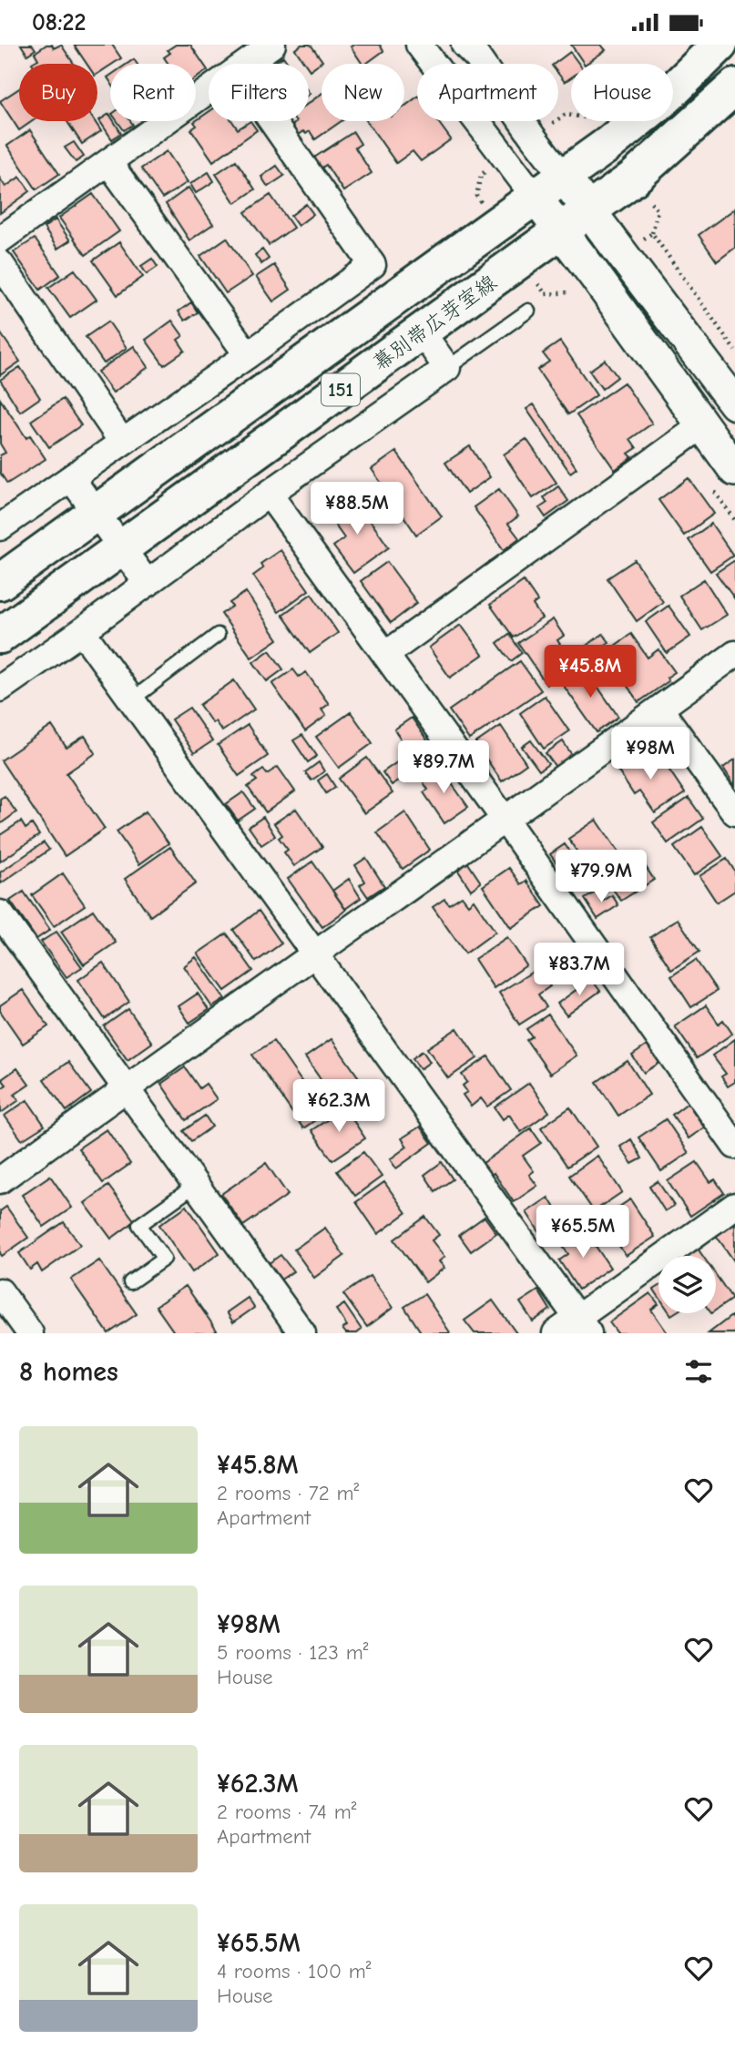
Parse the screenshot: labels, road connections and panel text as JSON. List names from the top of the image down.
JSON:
{
  "streets": {
    "main road": ["幕別帯広芽室線", "151"]
  },
  "page": {
    "status": "08:22",
    "chip": [
      "Buy",
      "Rent",
      "Filters",
      "New",
      "Apartment",
      "House"
    ],
    "price": [
      "¥88.5M",
      "¥45.8M",
      "¥98M",
      "¥89.7M",
      "¥79.9M",
      "¥83.7M",
      "¥62.3M",
      "¥65.5M"
    ],
    "heading": "8 homes",
    "list": [
      {
        "name": "¥45.8M",
        "note": "2 rooms · 72 m² · Apartment"
      },
      {
        "name": "¥98M",
        "note": "5 rooms · 123 m² · House"
      },
      {
        "name": "¥62.3M",
        "note": "2 rooms · 74 m² · Apartment"
      },
      {
        "name": "¥65.5M",
        "note": "4 rooms · 100 m² · House"
      }
    ]
  }
}
